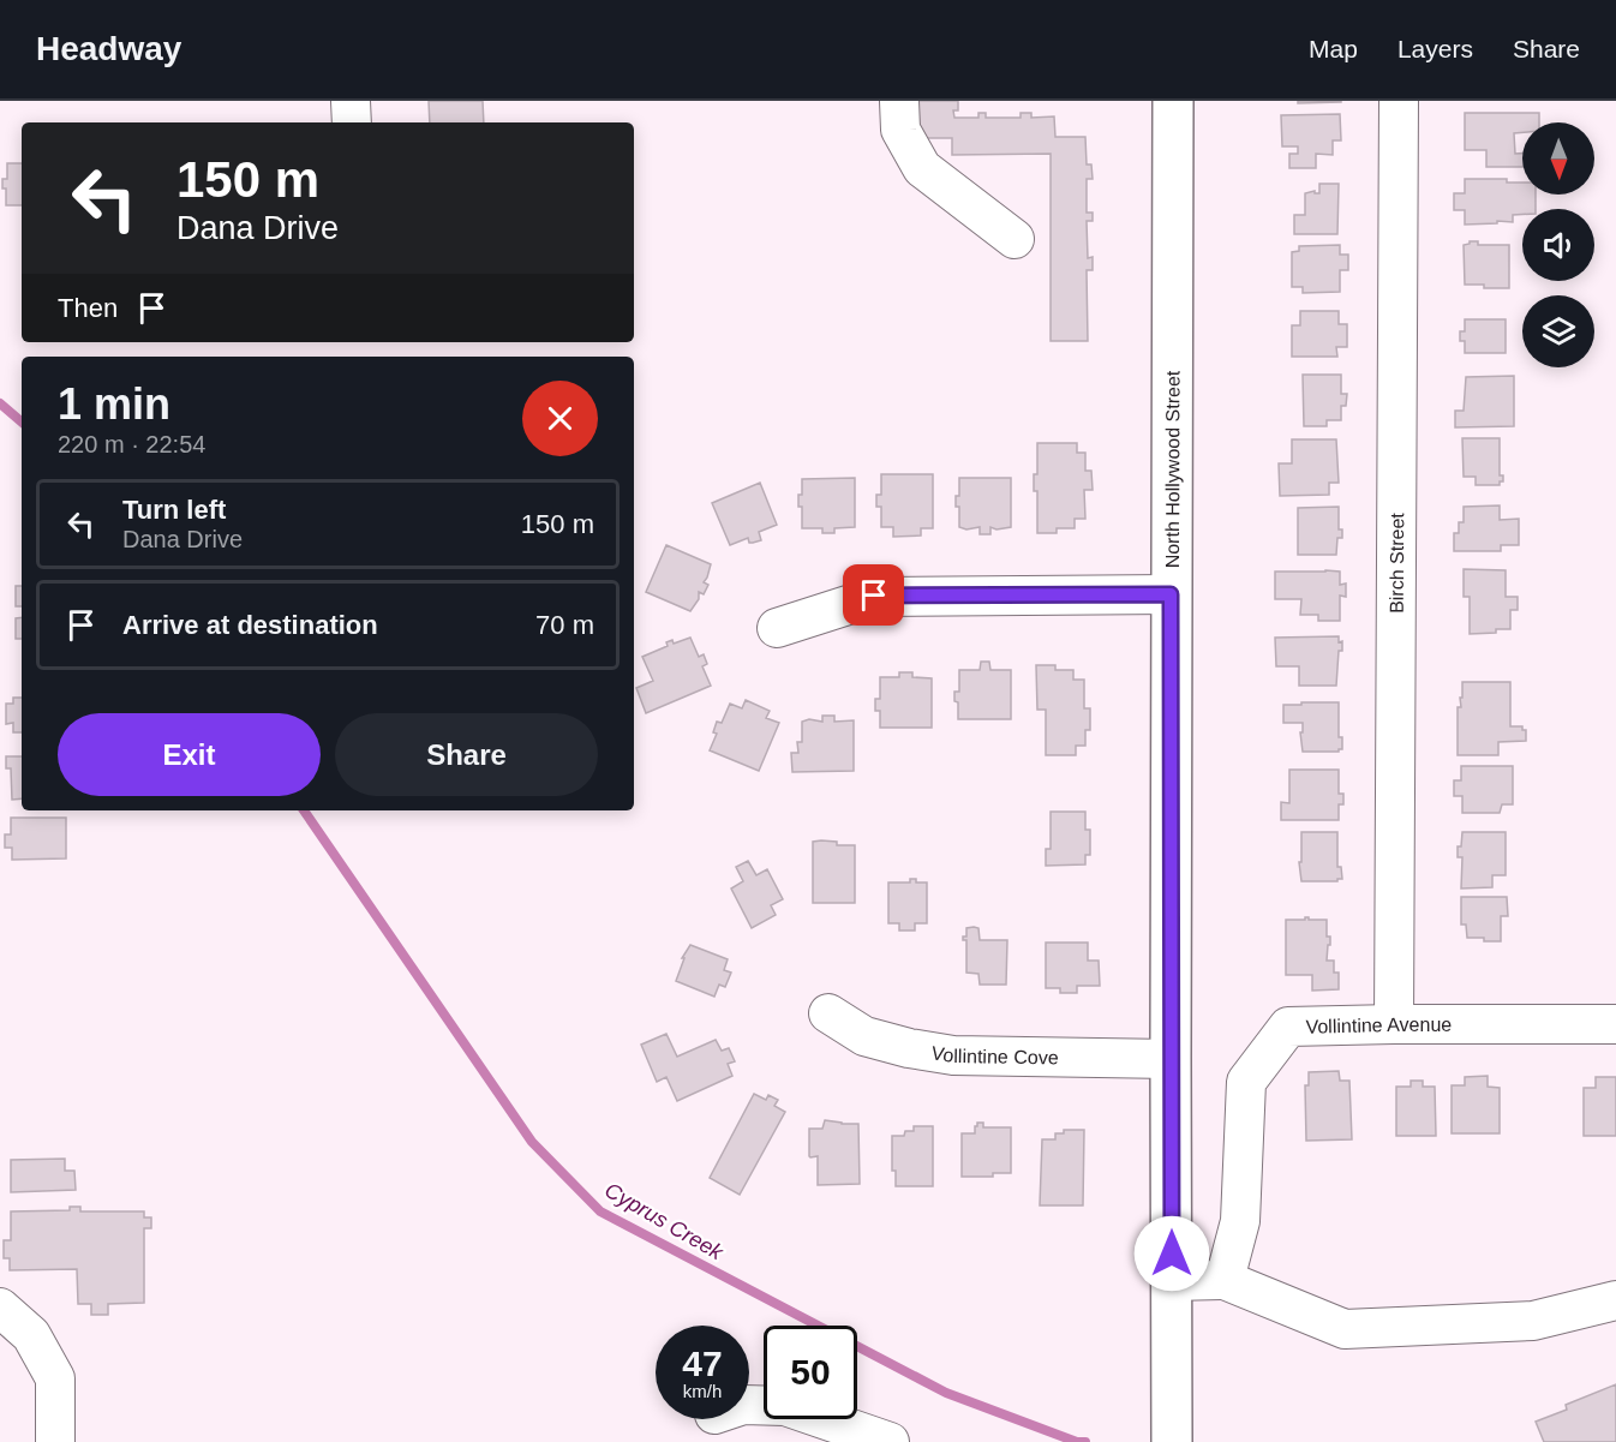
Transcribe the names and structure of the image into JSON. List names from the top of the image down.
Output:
{
  "streets": {
    "main road": ["North Hollywood Street"],
    "street": ["Birch Street", "Vollintine Avenue", "Vollintine Cove"]
  },
  "crossings": [
    ["North Hollywood Street", "Vollintine Cove"],
    ["Birch Street", "Vollintine Avenue"]
  ],
  "water": ["Cyprus Creek"],
  "north": "bottom",
  "page": {
    "header": "Headway",
    "nav": ["Map", "Layers", "Share"],
    "turn": ["150 m", "Dana Drive"],
    "then": "Then",
    "heading": ["1 min", "220 m · 22:54"],
    "list": [
      {
        "name": "Turn left",
        "note": "Dana Drive",
        "value": "150 m"
      },
      {
        "name": "Arrive at destination",
        "value": "70 m"
      }
    ],
    "buttons": ["Exit", "Share"],
    "speed": "47 km/h",
    "limit": "50"
  }
}
